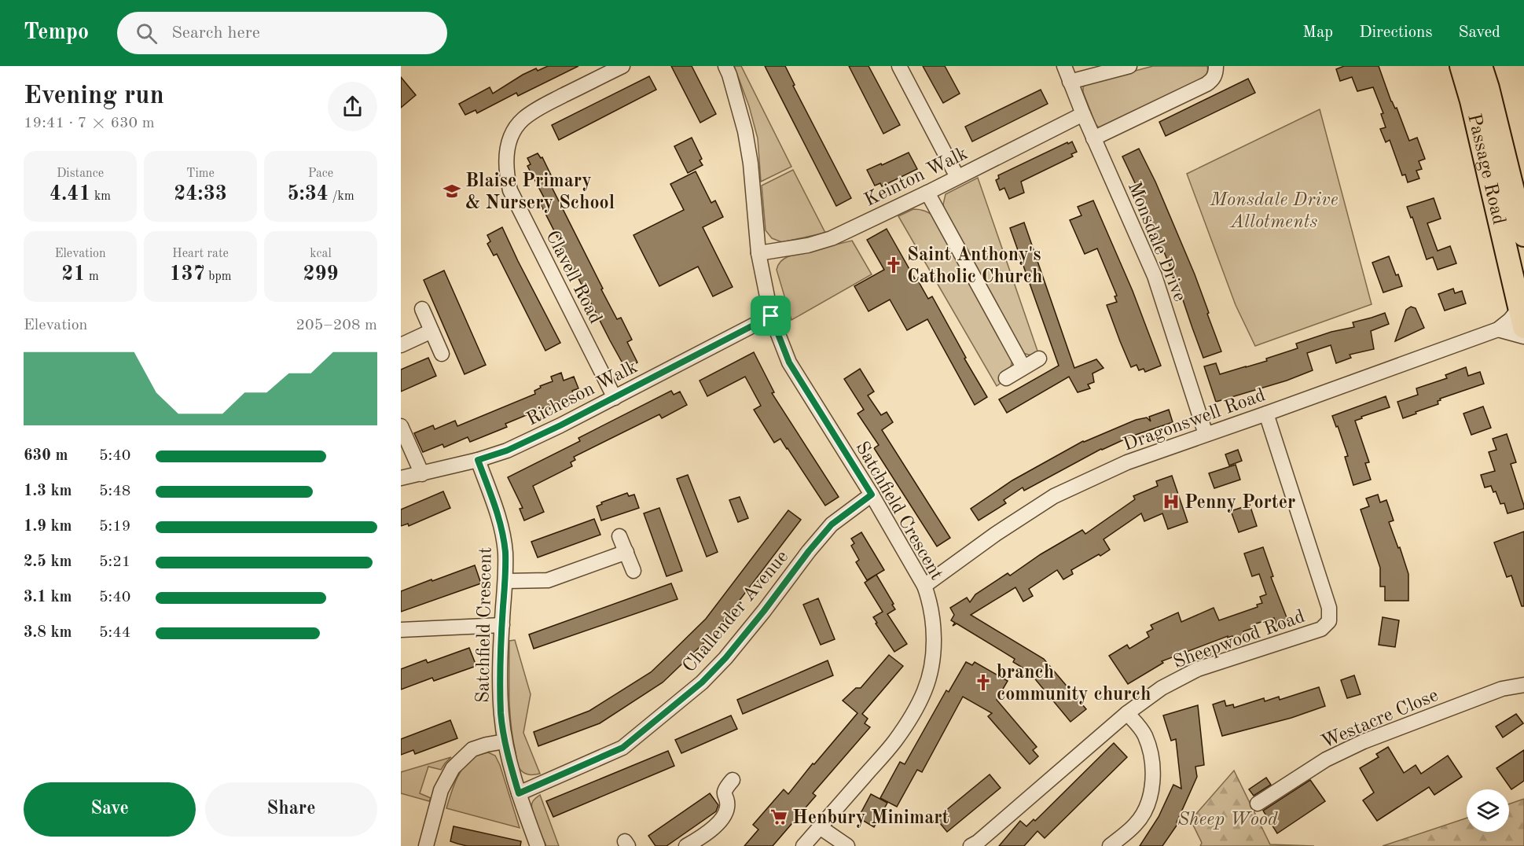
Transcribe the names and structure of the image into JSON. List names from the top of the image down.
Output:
{
  "streets": {
    "main road": ["Passage Road"],
    "street": [
      "Keinton Walk",
      "Monsdale Drive",
      "Clavell Road",
      "Richeson Walk",
      "Dragonswell Road",
      "Satchfield Crescent",
      "Challender Avenue",
      "Sheepwood Road",
      "Westacre Close"
    ]
  },
  "crossings": [
    ["Passage Road", "Dragonswell Road"],
    ["Keinton Walk", "Monsdale Drive"],
    ["Keinton Walk", "Satchfield Crescent"],
    ["Monsdale Drive", "Dragonswell Road"],
    ["Clavell Road", "Richeson Walk"],
    ["Richeson Walk", "Satchfield Crescent"],
    ["Dragonswell Road", "Satchfield Crescent"],
    ["Dragonswell Road", "Sheepwood Road"],
    ["Satchfield Crescent", "Challender Avenue"]
  ],
  "parks": ["Monsdale Drive Allotments", "Sheep Wood"],
  "places": {
    "school or university": ["Blaise Primary & Nursery School"],
    "church": ["Saint Anthony's Catholic Church", "branch community church"],
    "hospital": ["Penny Porter"],
    "supermarket": ["Henbury Minimart"]
  },
  "page": {
    "header": "Tempo",
    "search": "Search here",
    "nav": ["Map", "Directions", "Saved"],
    "heading": ["Evening run", "19:41 · 7 × 630 m"],
    "stats": [
      ["Distance", "4.41 km"],
      ["Time", "24:33"],
      ["Pace", "5:34 /km"],
      ["Elevation", "21 m"],
      ["Heart rate", "137 bpm"],
      ["kcal", "299"]
    ],
    "chart": ["Elevation", "205–208 m"],
    "list": [
      {
        "name": "630 m",
        "note": "5:40"
      },
      {
        "name": "1.3 km",
        "note": "5:48"
      },
      {
        "name": "1.9 km",
        "note": "5:19"
      },
      {
        "name": "2.5 km",
        "note": "5:21"
      },
      {
        "name": "3.1 km",
        "note": "5:40"
      },
      {
        "name": "3.8 km",
        "note": "5:44"
      }
    ],
    "buttons": ["Save", "Share"]
  }
}
